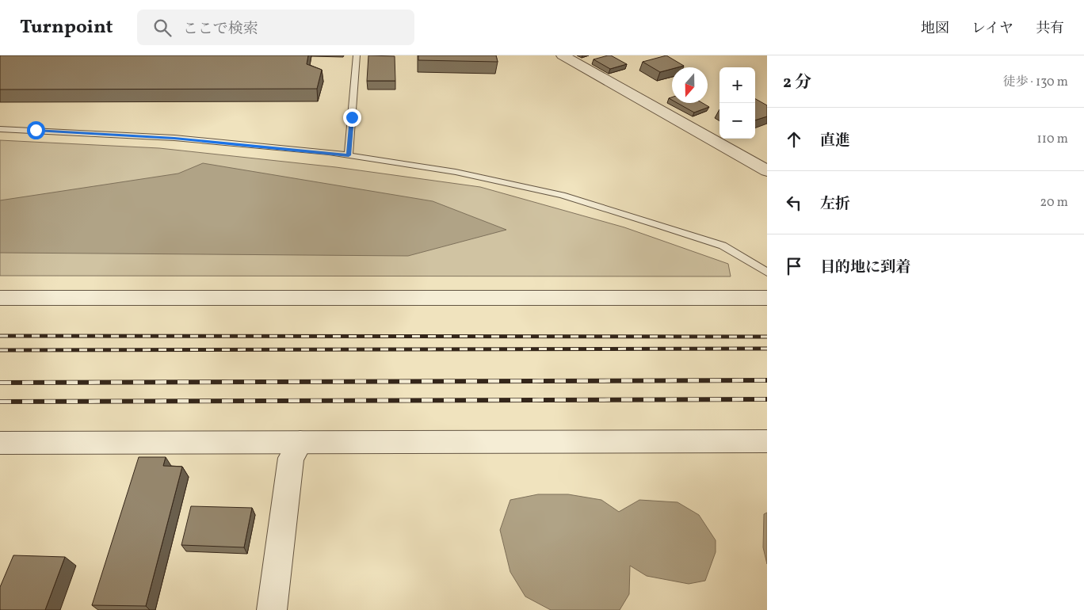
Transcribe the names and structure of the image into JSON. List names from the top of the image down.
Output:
{
  "north": "bottom",
  "page": {
    "header": "Turnpoint",
    "search": "ここで検索",
    "nav": ["地図", "レイヤ", "共有"],
    "heading": ["2 分", "徒歩 · 130 m"],
    "map_buttons": ["+", "−"],
    "list": [
      ["直進", "110 m"],
      ["左折", "20 m"],
      "目的地に到着"
    ]
  }
}
